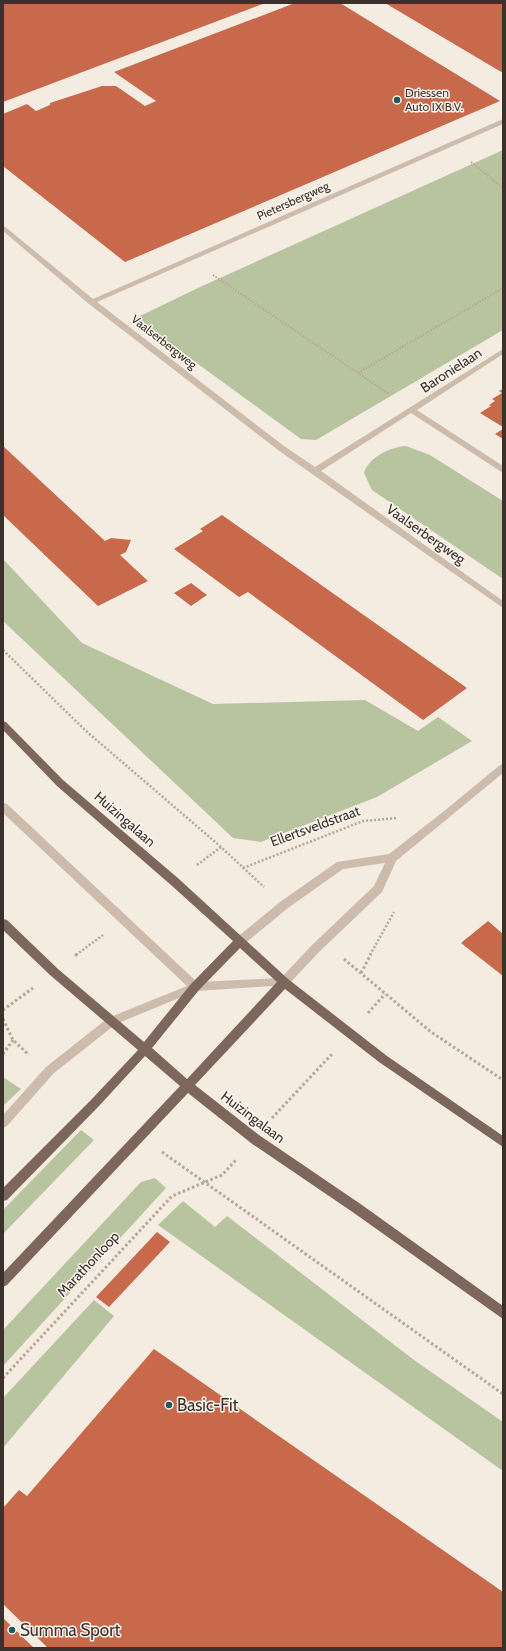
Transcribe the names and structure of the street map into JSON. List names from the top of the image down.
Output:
{
  "streets": {
    "main road": ["Huizingalaan"],
    "street": ["Pietersbergweg", "Vaalserbergweg", "Baronielaan"],
    "path": ["Ellertsveldstraat", "Marathonloop"]
  },
  "crossings": [
    ["Pietersbergweg", "Vaalserbergweg"],
    ["Huizingalaan", "Marathonloop"]
  ],
  "places": ["Driessen Auto IX B.V.", "Basic-Fit", "Summa Sport"]
}
